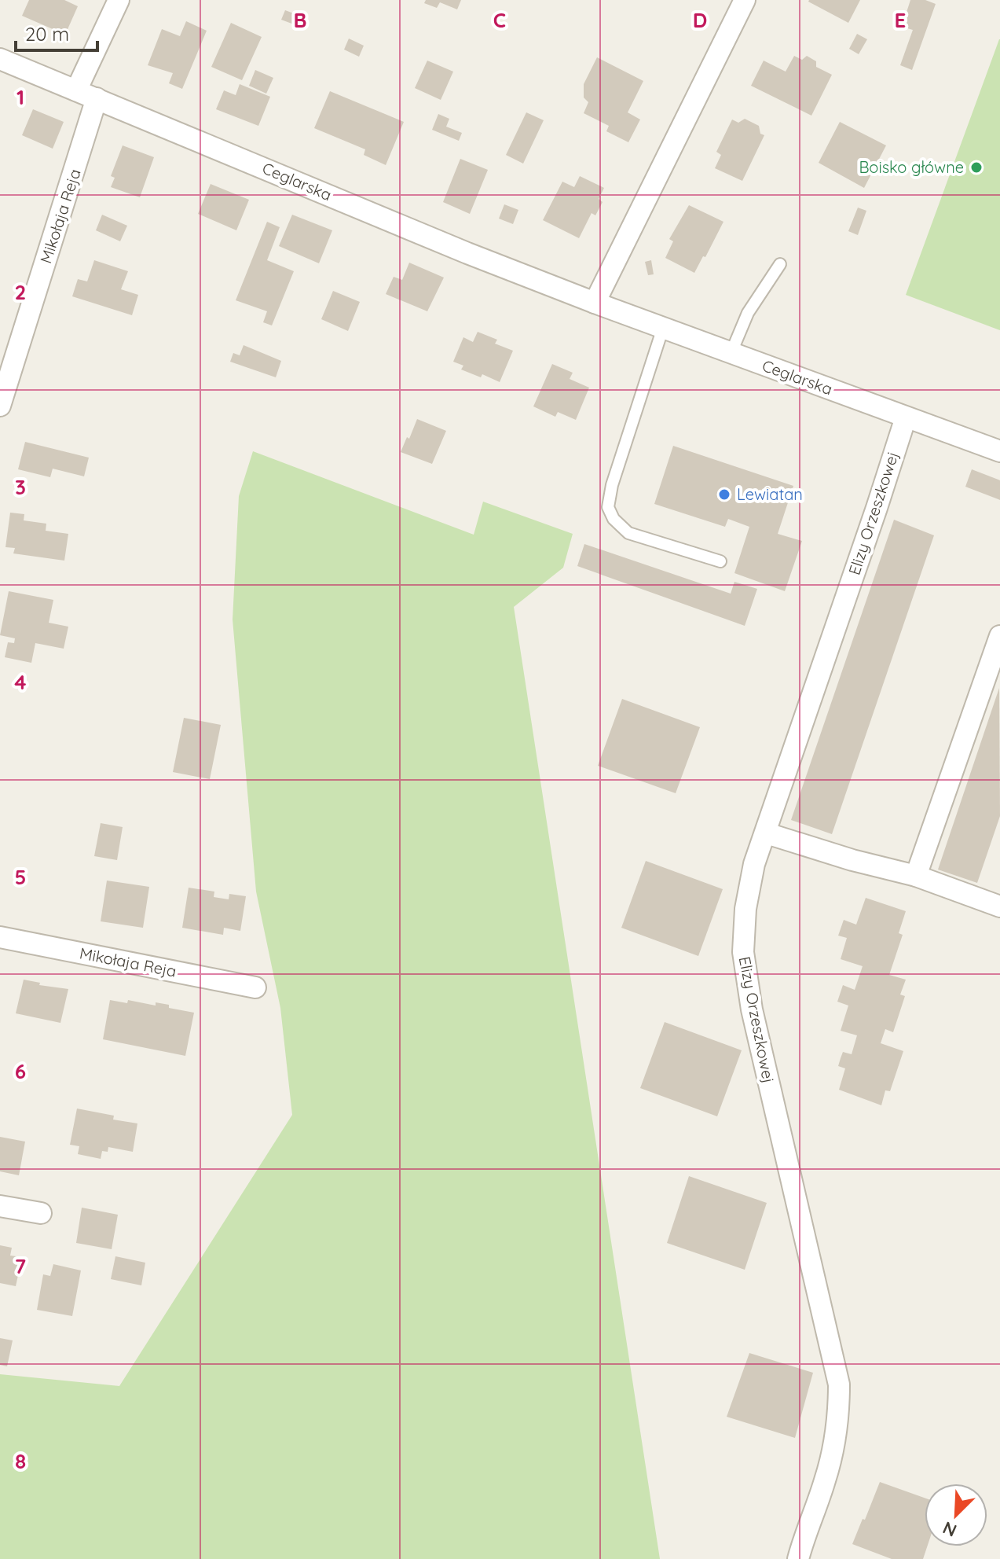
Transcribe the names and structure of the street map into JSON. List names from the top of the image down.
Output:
{
  "streets": {
    "street": ["Ceglarska", "Mikołaja Reja", "Elizy Orzeszkowej"]
  },
  "crossings": [
    ["Ceglarska", "Mikołaja Reja"],
    ["Ceglarska", "Elizy Orzeszkowej"]
  ],
  "places": ["Boisko główne", "Lewiatan"],
  "scale_bar": "20 m",
  "north": "bottom left",
  "grid": {
    "columns": [
      "B",
      "C",
      "D",
      "E"
    ],
    "rows": [
      "1",
      "2",
      "3",
      "4",
      "5",
      "6",
      "7",
      "8"
    ]
  }
}
